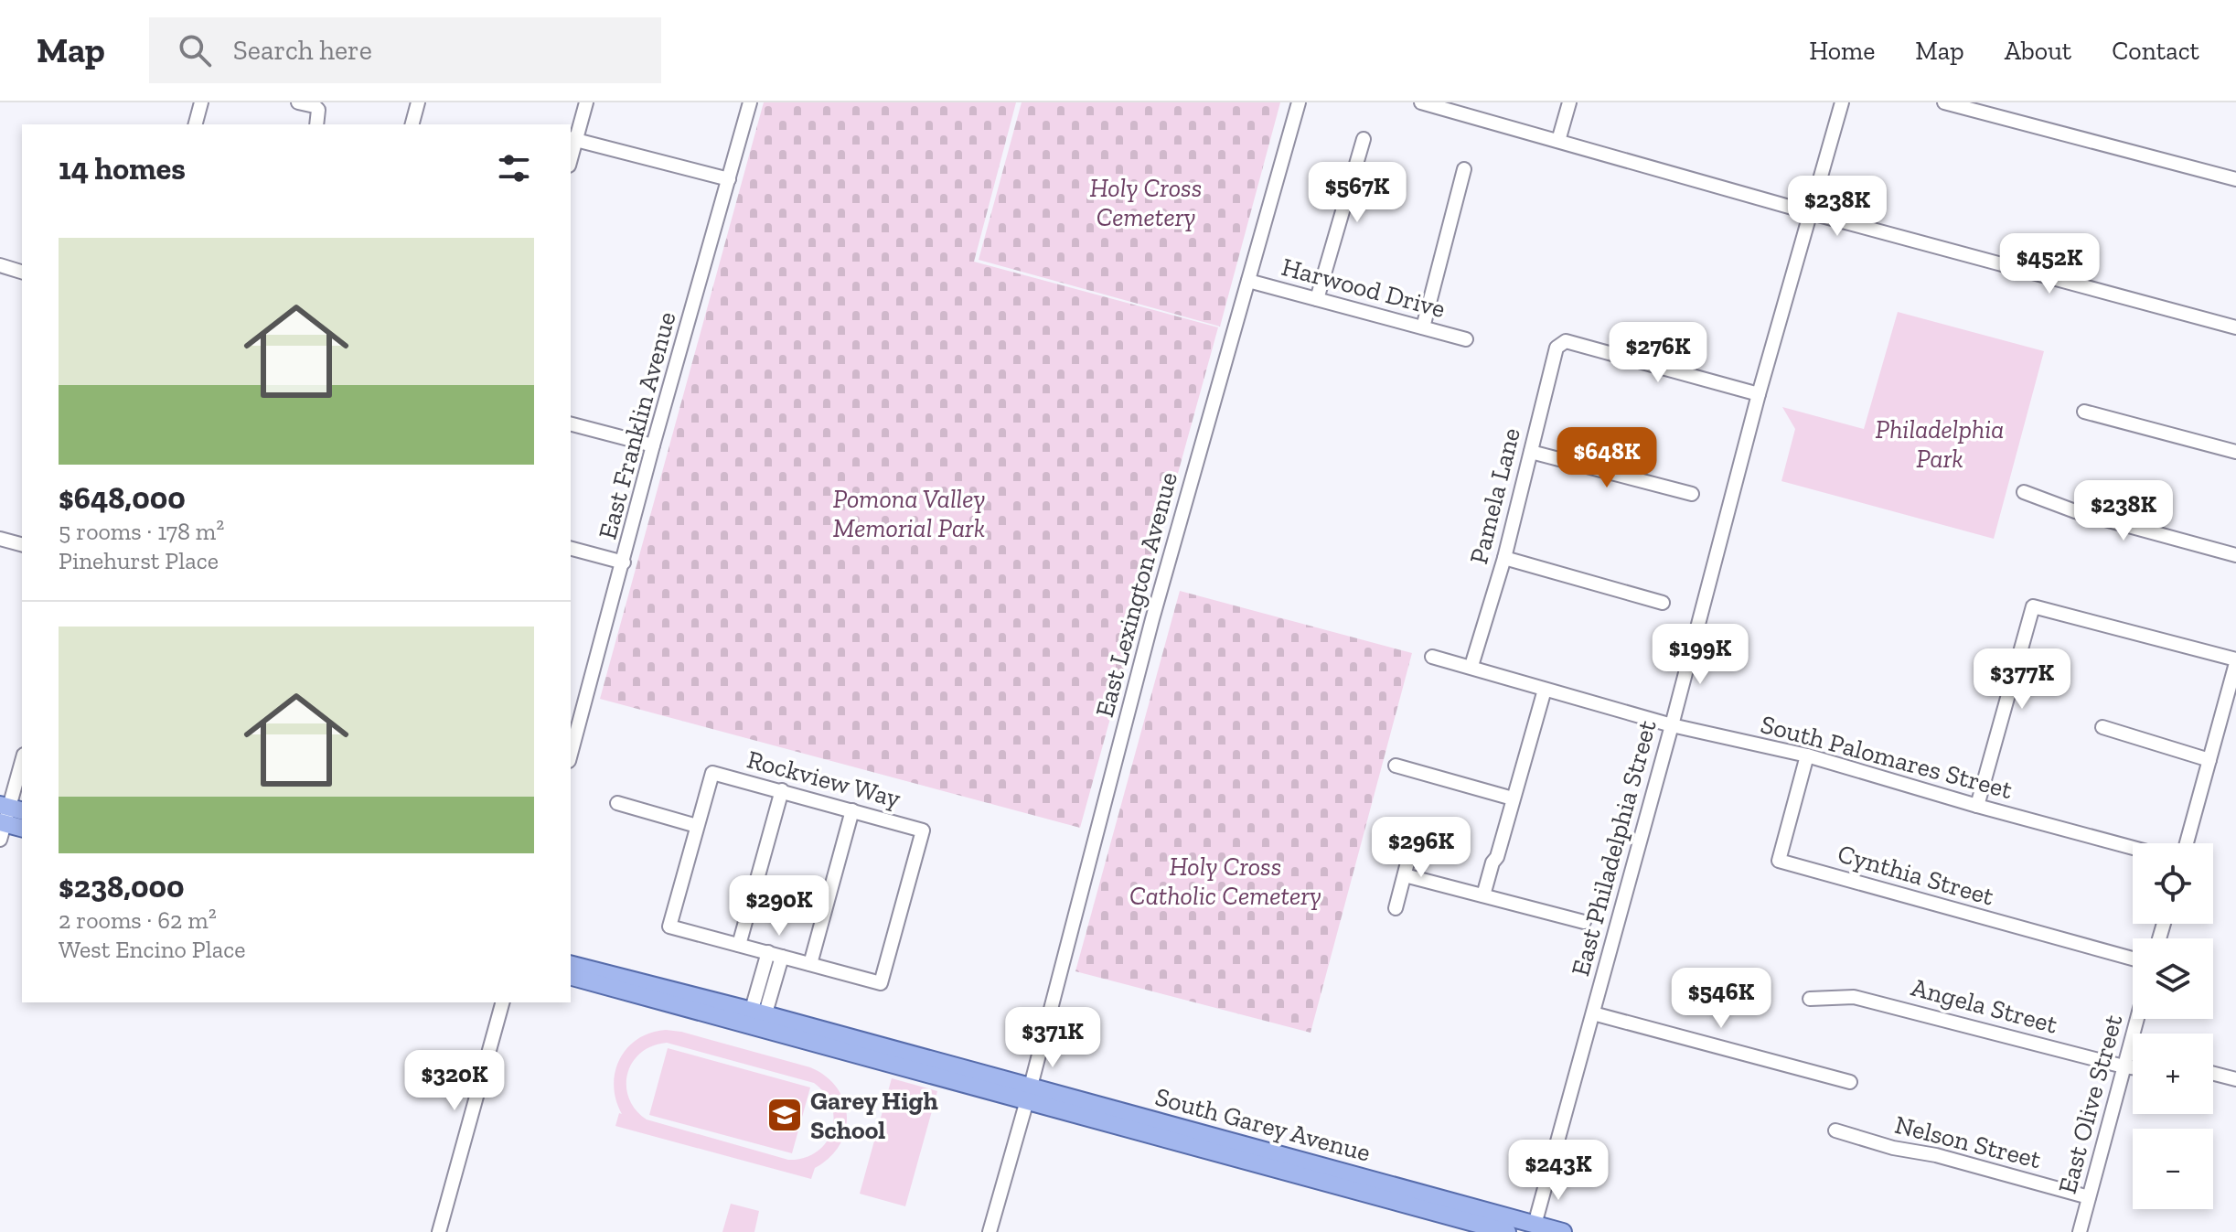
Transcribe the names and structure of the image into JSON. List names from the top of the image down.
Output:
{
  "streets": {
    "main road": ["South Garey Avenue"],
    "street": [
      "Harwood Drive",
      "East Franklin Avenue",
      "Pamela Lane",
      "East Lexington Avenue",
      "South Palomares Street",
      "Rockview Way",
      "East Philadelphia Street",
      "Cynthia Street",
      "Angela Street",
      "East Olive Street",
      "Nelson Street"
    ]
  },
  "crossings": [
    ["Harwood Drive", "East Lexington Avenue"],
    ["Pamela Lane", "South Palomares Street"],
    ["Pamela Lane", "East Philadelphia Street"],
    ["East Lexington Avenue", "South Garey Avenue"],
    ["South Palomares Street", "East Philadelphia Street"],
    ["South Palomares Street", "Cynthia Street"],
    ["East Philadelphia Street", "South Garey Avenue"],
    ["Angela Street", "East Olive Street"],
    ["East Olive Street", "Nelson Street"]
  ],
  "parks": [
    "Holy Cross Cemetery",
    "Philadelphia Park",
    "Pomona Valley Memorial Park",
    "Holy Cross Catholic Cemetery"
  ],
  "places": {
    "school or university": ["Garey High School"]
  },
  "page": {
    "header": "Map",
    "search": "Search here",
    "nav": [
      "Home",
      "Map",
      "About",
      "Contact"
    ],
    "heading": "14 homes",
    "price": [
      "$567K",
      "$238K",
      "$452K",
      "$276K",
      "$648K",
      "$238K",
      "$199K",
      "$377K",
      "$296K",
      "$290K",
      "$546K",
      "$371K",
      "$320K",
      "$243K"
    ],
    "list": [
      {
        "name": "$648,000",
        "note": "5 rooms · 178 m² · Pinehurst Place"
      },
      {
        "name": "$238,000",
        "note": "2 rooms · 62 m² · West Encino Place"
      }
    ],
    "map_buttons": ["+", "−"]
  }
}
